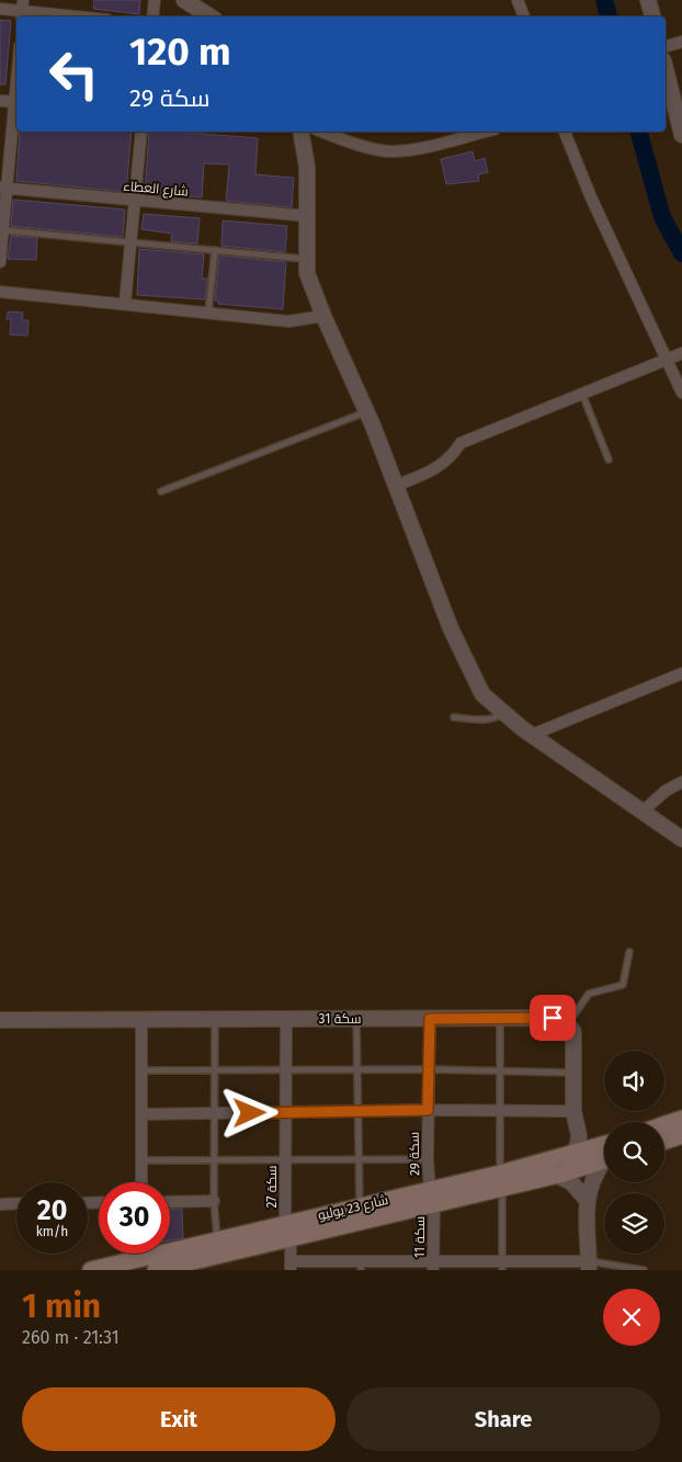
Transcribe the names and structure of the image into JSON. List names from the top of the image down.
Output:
{
  "streets": {
    "main road": ["شارع 23 يوليو"],
    "street": [
      "شارع العطاء",
      "سكة 31",
      "سكة 29",
      "سكة 27",
      "سكة 11"
    ]
  },
  "crossings": [
    ["سكة 31", "سكة 29"],
    ["سكة 31", "سكة 27"],
    ["سكة 29", "شارع 23 يوليو"],
    ["سكة 29", "سكة 11"],
    ["سكة 27", "شارع 23 يوليو"],
    ["شارع 23 يوليو", "سكة 11"]
  ],
  "page": {
    "turn": ["120 m", "سكة 29"],
    "speed": "20 km/h",
    "limit": "30",
    "heading": ["1 min", "260 m · 21:31"],
    "buttons": ["Exit", "Share"]
  }
}
